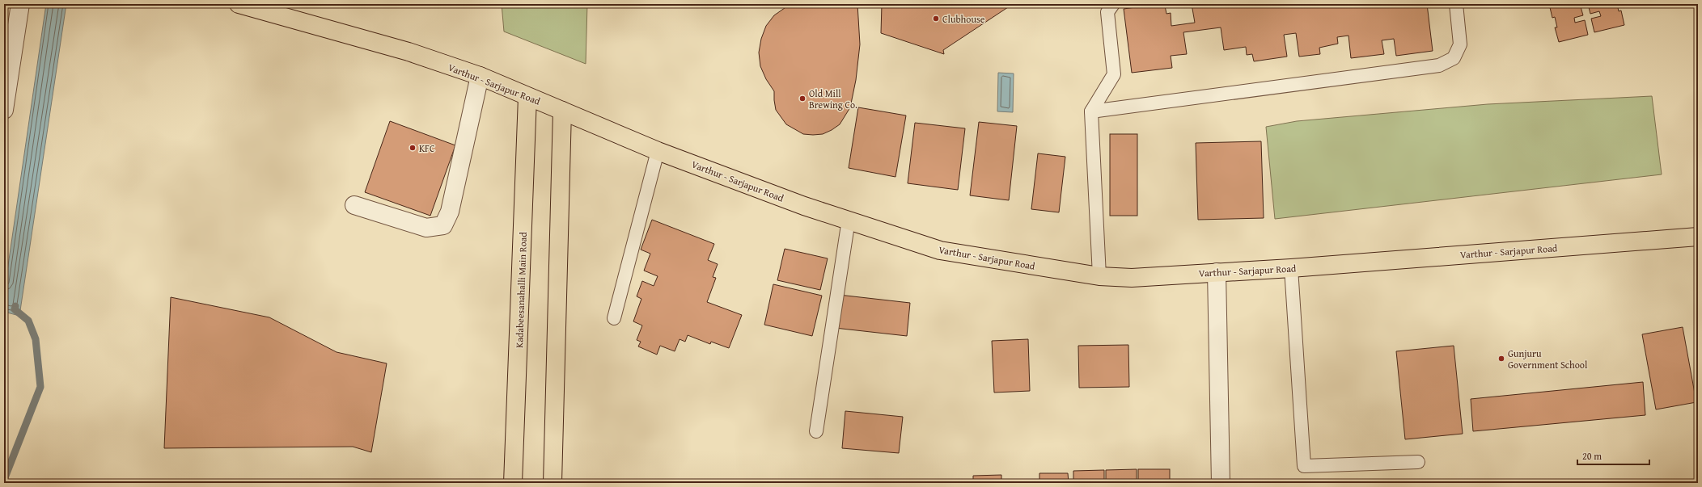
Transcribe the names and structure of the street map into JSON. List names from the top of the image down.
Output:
{
  "streets": {
    "main road": ["Varthur - Sarjapur Road", "Kadabeesanahalli Main Road"]
  },
  "crossings": [
    ["Varthur - Sarjapur Road", "Kadabeesanahalli Main Road"]
  ],
  "places": [
    "Clubhouse",
    "Old Mill Brewing Co.",
    "KFC",
    "Gunjuru Government School"
  ],
  "scale_bar": "20 m"
}
